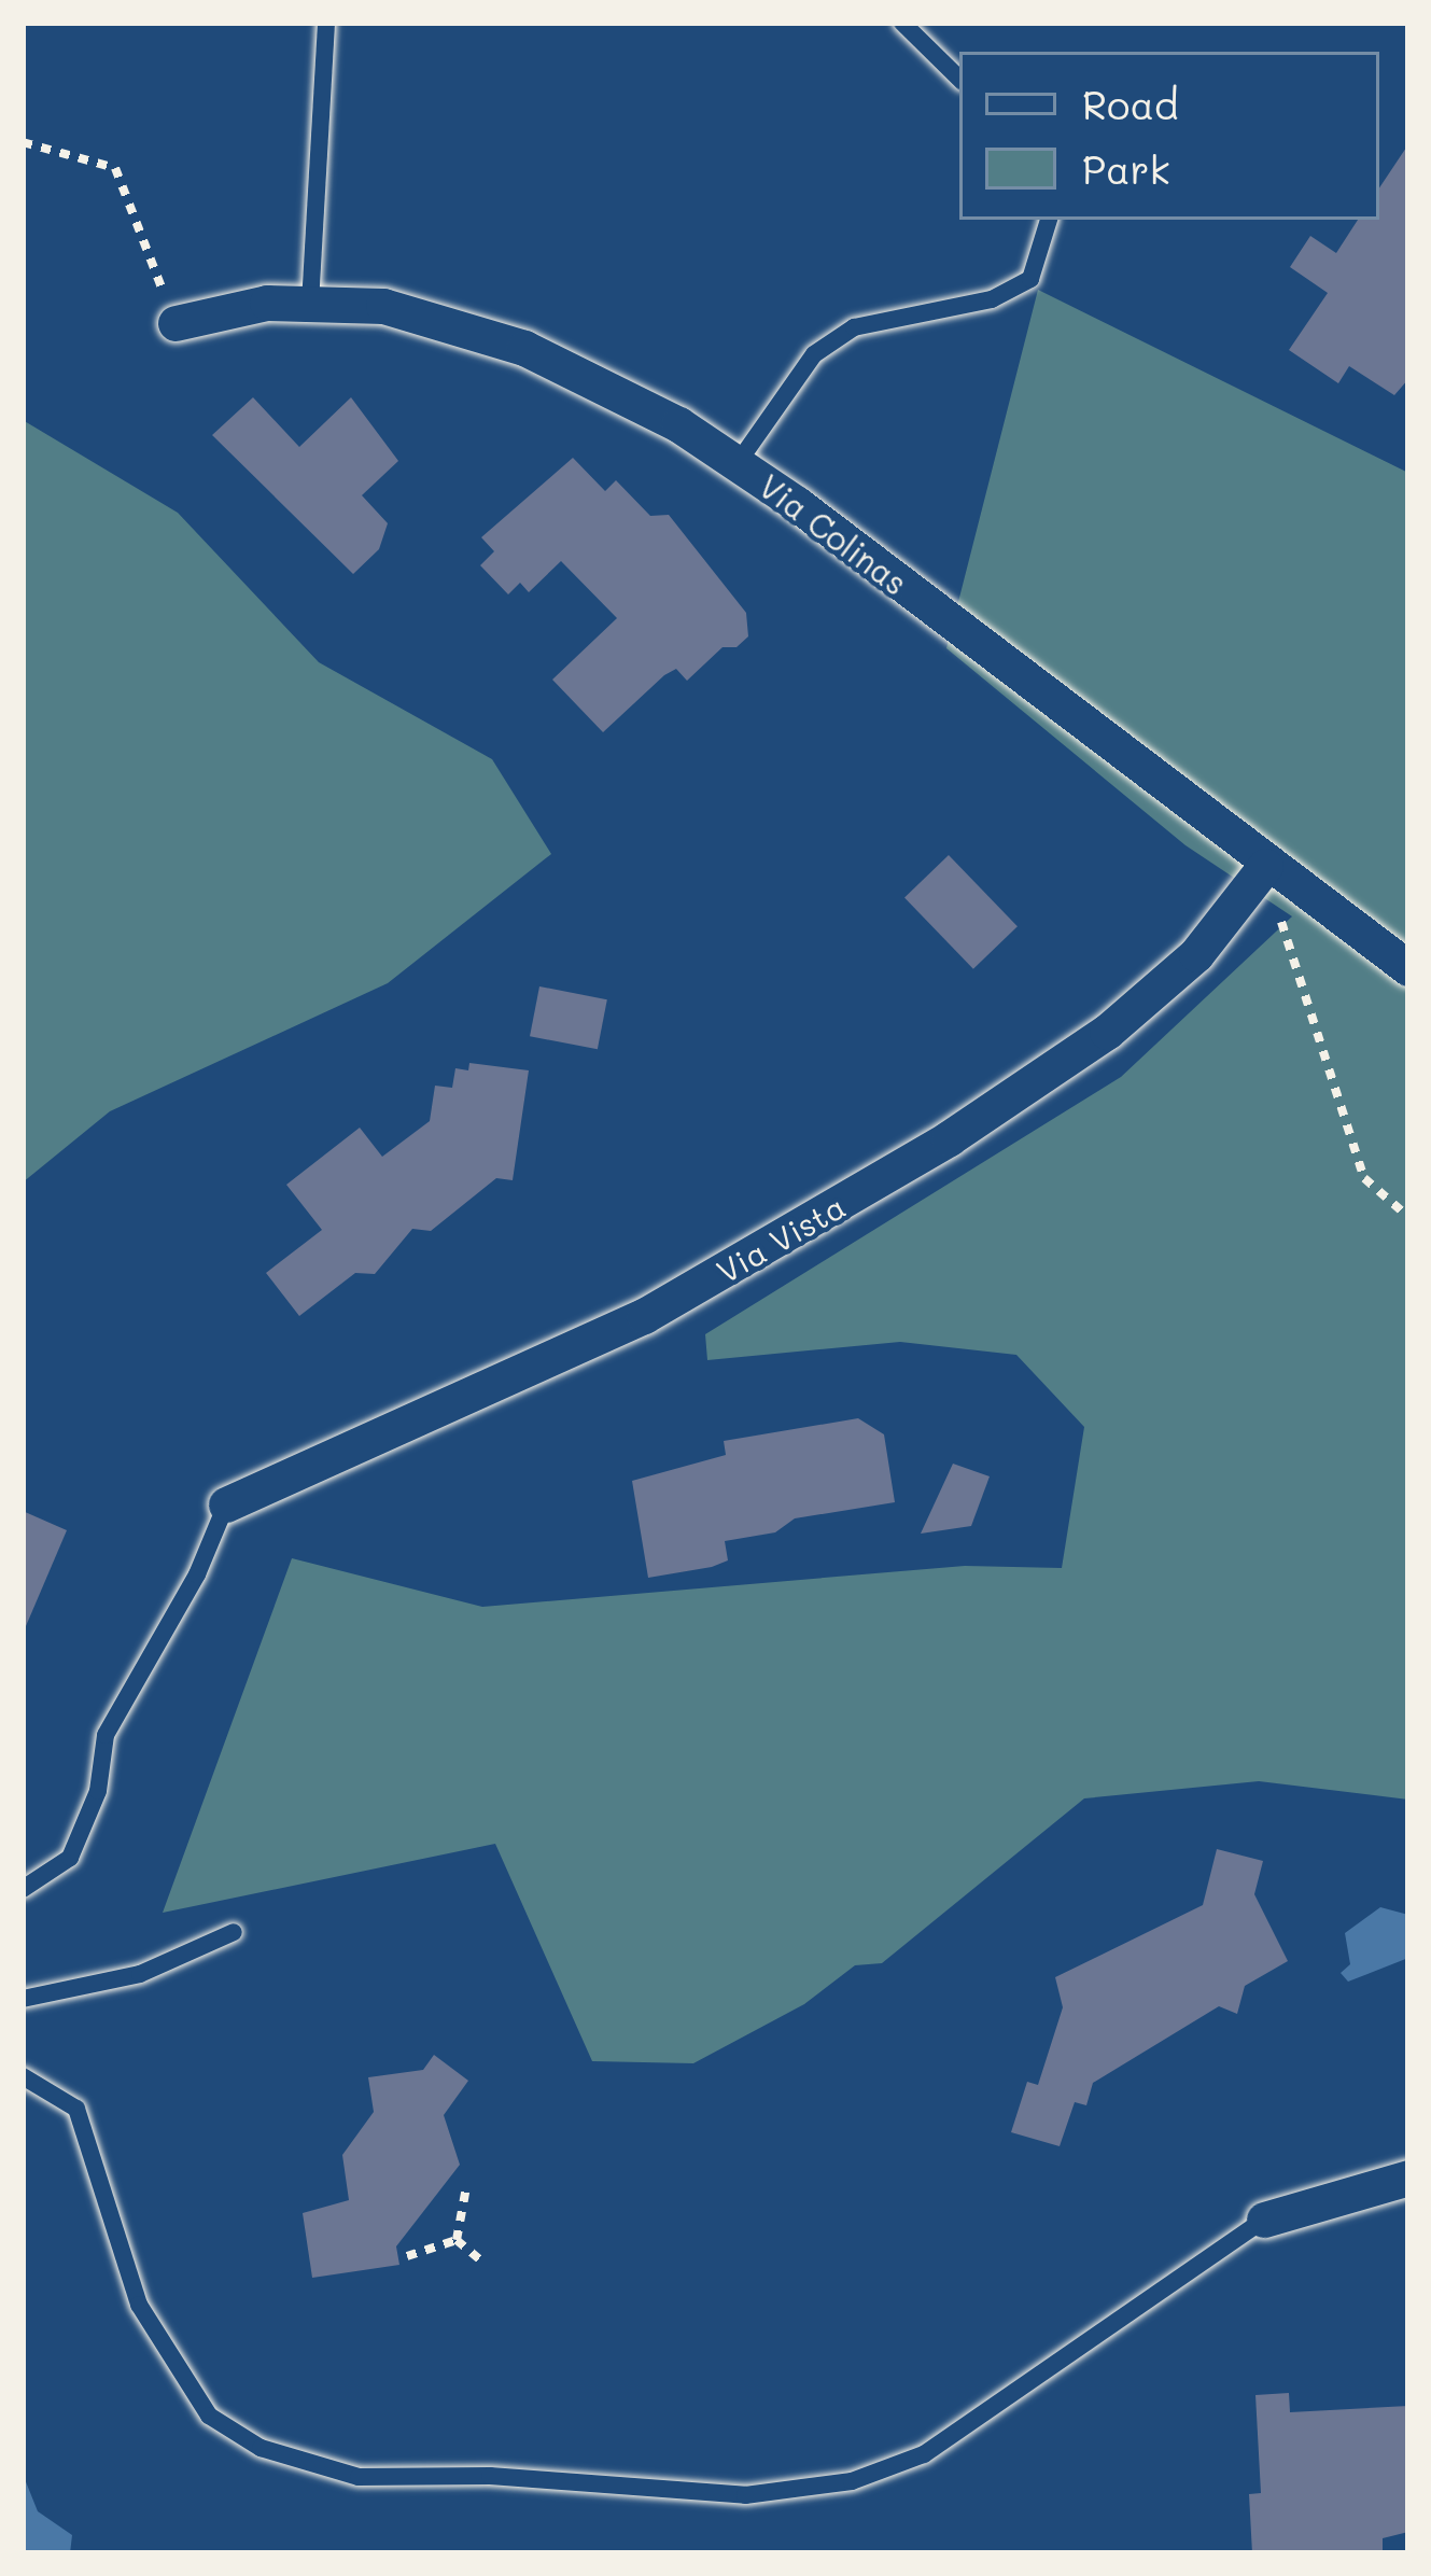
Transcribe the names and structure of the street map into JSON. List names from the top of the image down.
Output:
{
  "streets": {
    "street": ["Via Colinas", "Via Vista"]
  },
  "crossings": [
    ["Via Colinas", "Via Vista"]
  ],
  "legend": ["Road", "Park"]
}
